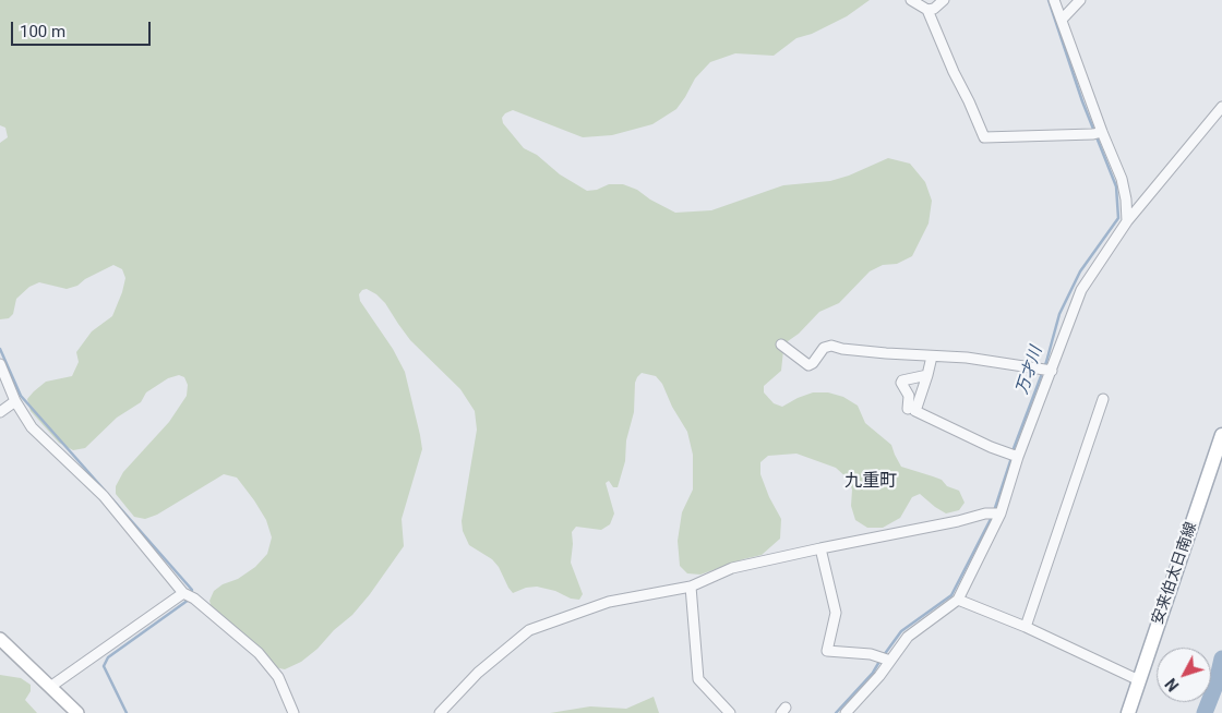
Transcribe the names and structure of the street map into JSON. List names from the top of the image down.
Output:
{
  "streets": {
    "main road": ["安来伯太日南線"]
  },
  "districts": ["九重町"],
  "water": ["万才川"],
  "scale_bar": "100 m",
  "north": "bottom left"
}
